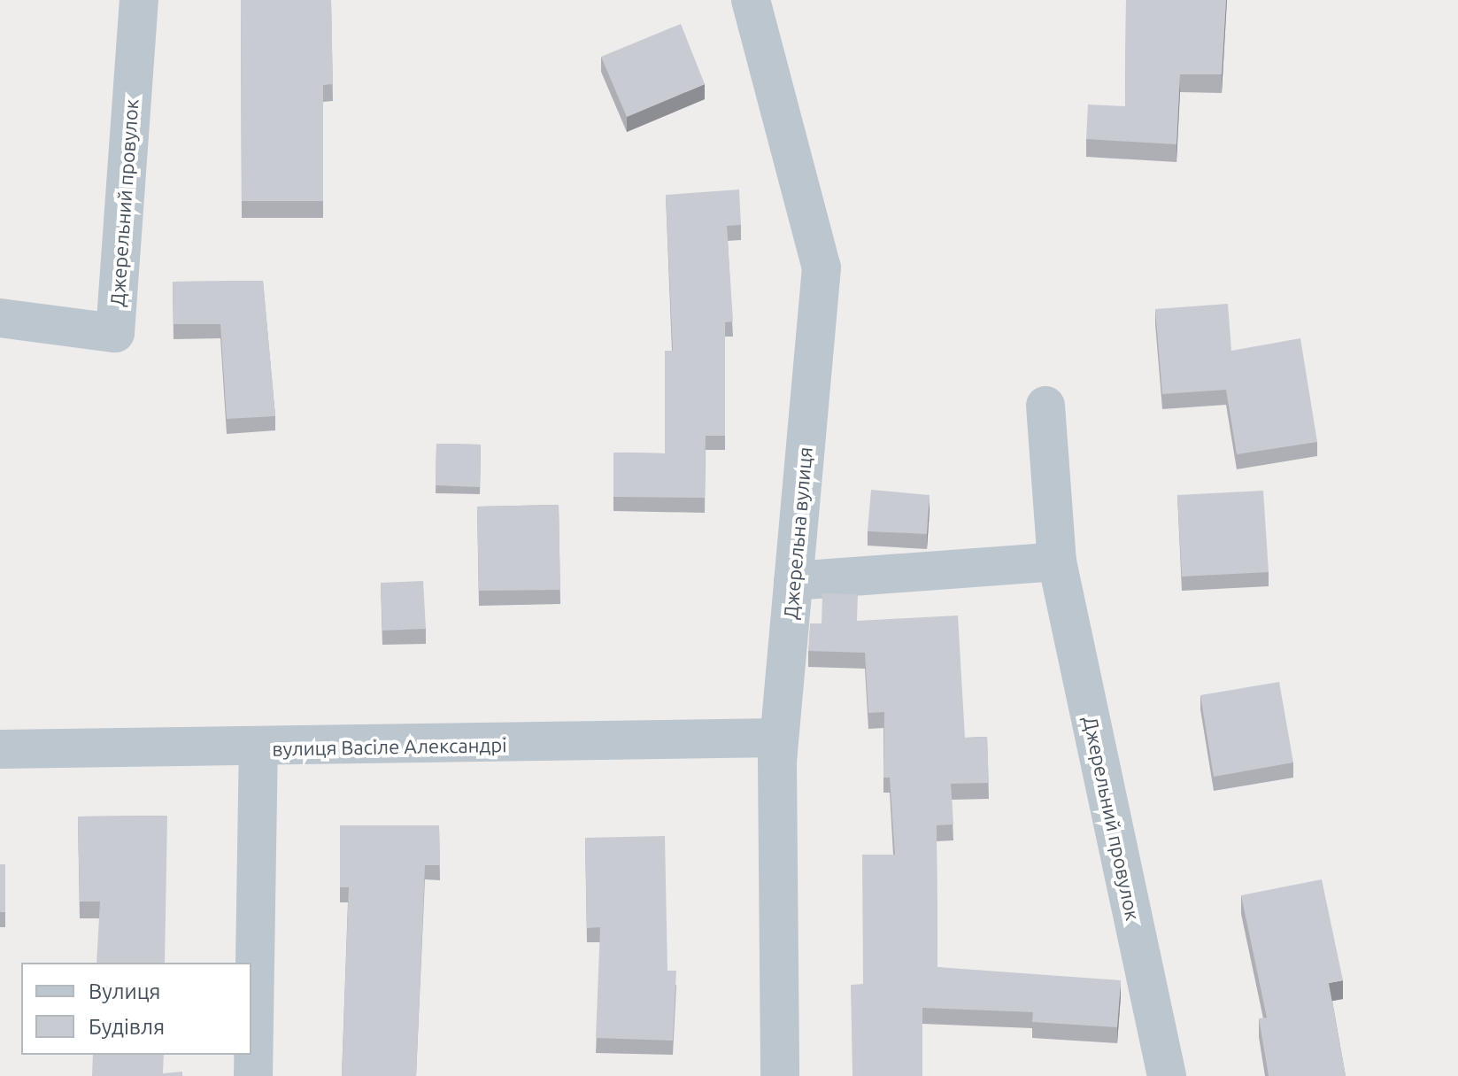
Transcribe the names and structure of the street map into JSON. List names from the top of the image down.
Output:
{
  "streets": {
    "street": ["Джерельний провулок", "Джерельна вулиця", "вулиця Васіле Александрі"]
  },
  "crossings": [
    ["Джерельна вулиця", "вулиця Васіле Александрі"]
  ],
  "legend": ["Вулиця", "Будівля"]
}
